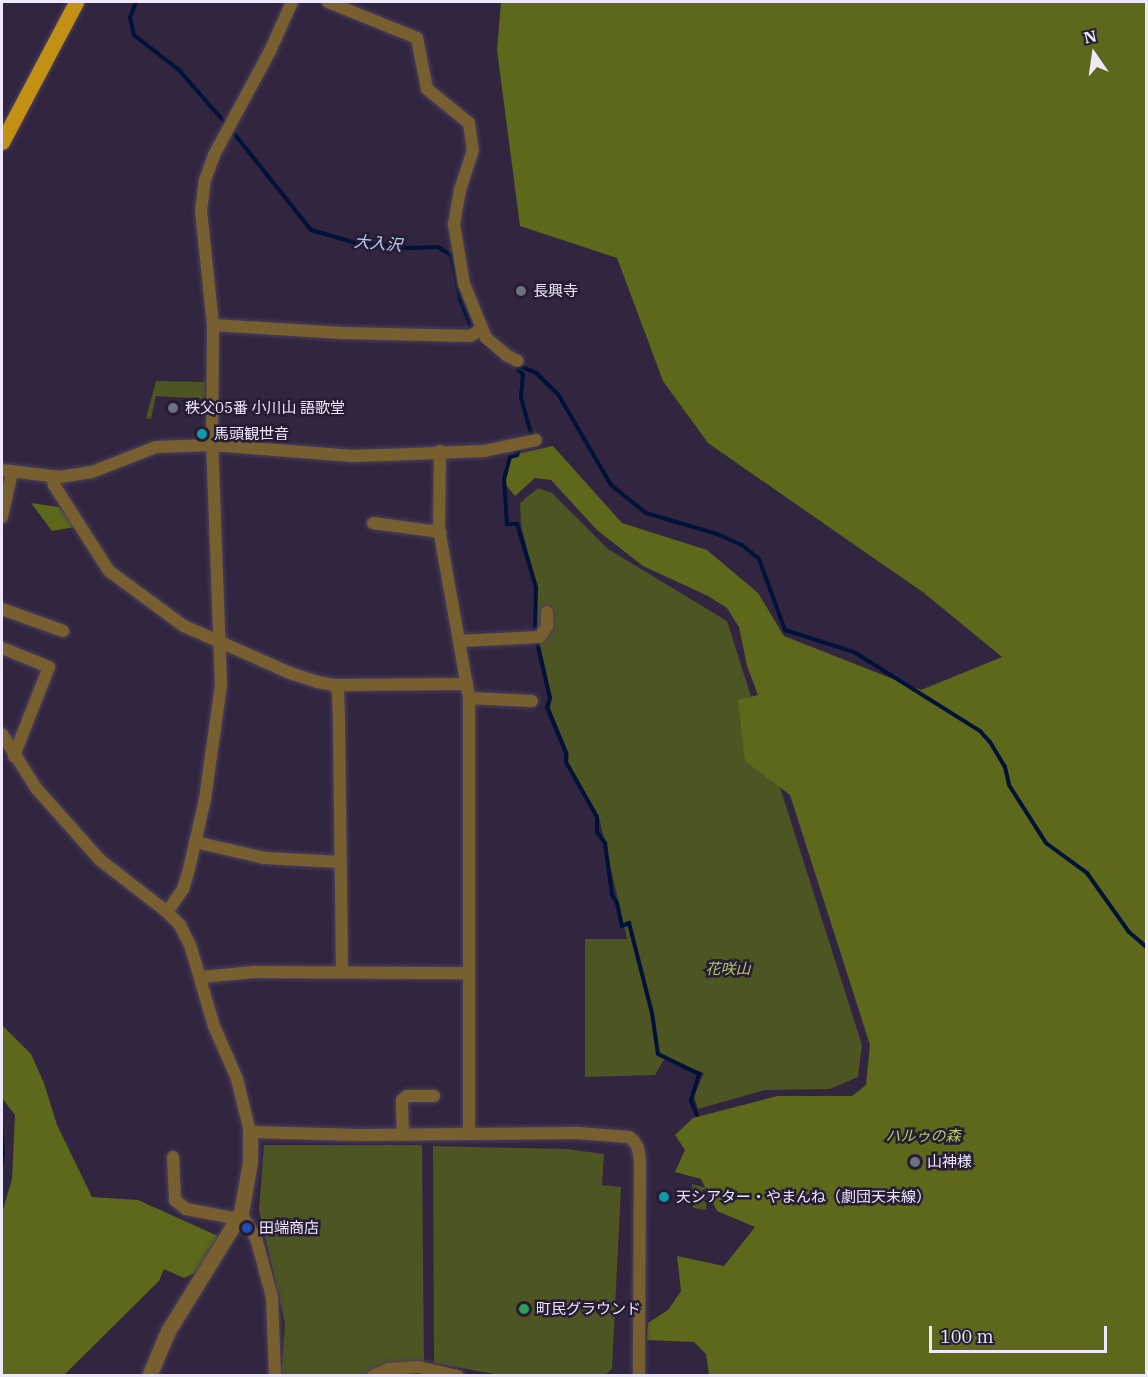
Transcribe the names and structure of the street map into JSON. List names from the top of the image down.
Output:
{
  "water": ["大入沢"],
  "parks": ["花咲山", "ハルゥの森"],
  "places": [
    "長興寺",
    "秩父05番 小川山 語歌堂",
    "馬頭観世音",
    "山神様",
    "天シアター・やまんね（劇団天末線）",
    "田端商店",
    "町民グラウンド"
  ],
  "scale_bar": "100 m",
  "north": "top"
}
